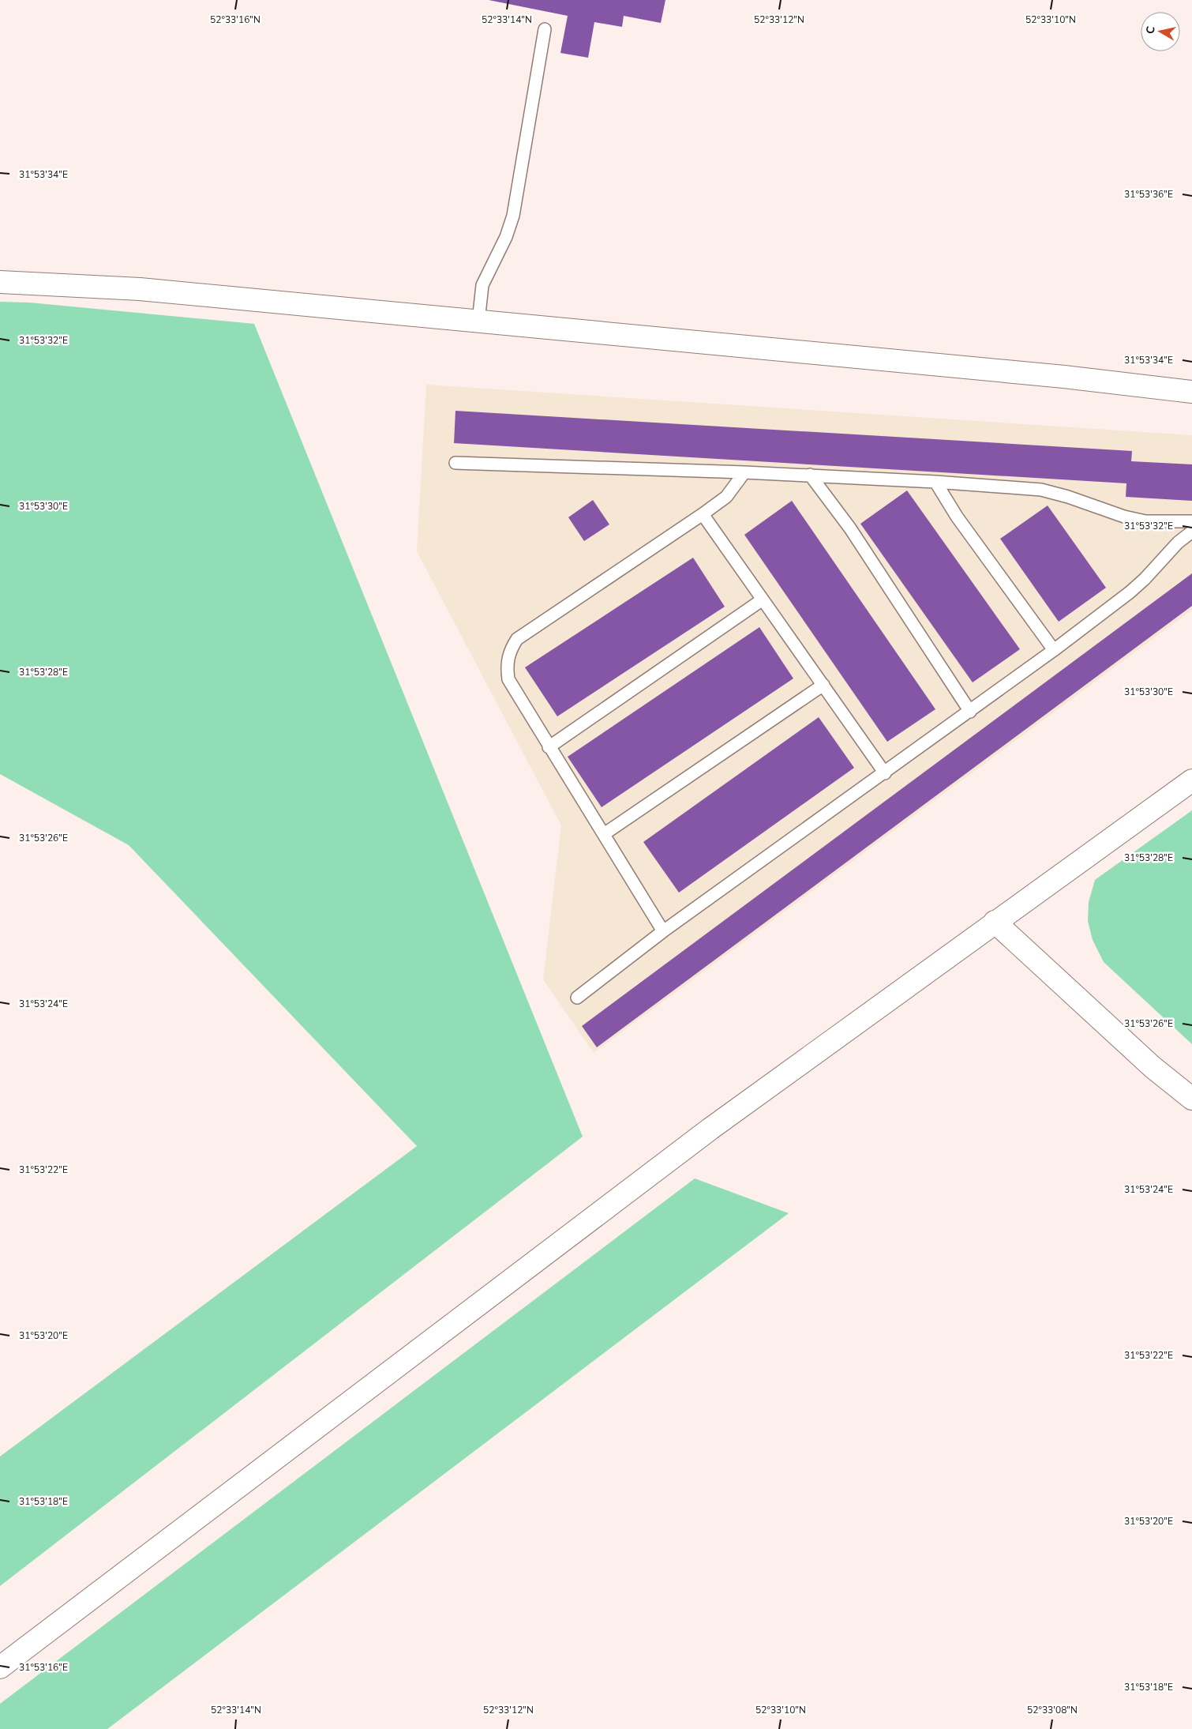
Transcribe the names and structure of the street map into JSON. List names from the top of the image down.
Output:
{
  "north": "left",
  "coordinates": [
    "52°33'16\"N",
    "52°33'14\"N",
    "52°33'12\"N",
    "52°33'10\"N",
    "31°53'34\"E",
    "31°53'36\"E",
    "31°53'32\"E",
    "31°53'30\"E",
    "31°53'28\"E",
    "31°53'26\"E",
    "31°53'24\"E",
    "31°53'22\"E",
    "31°53'20\"E",
    "31°53'18\"E",
    "31°53'16\"E",
    "52°33'08\"N"
  ]
}
